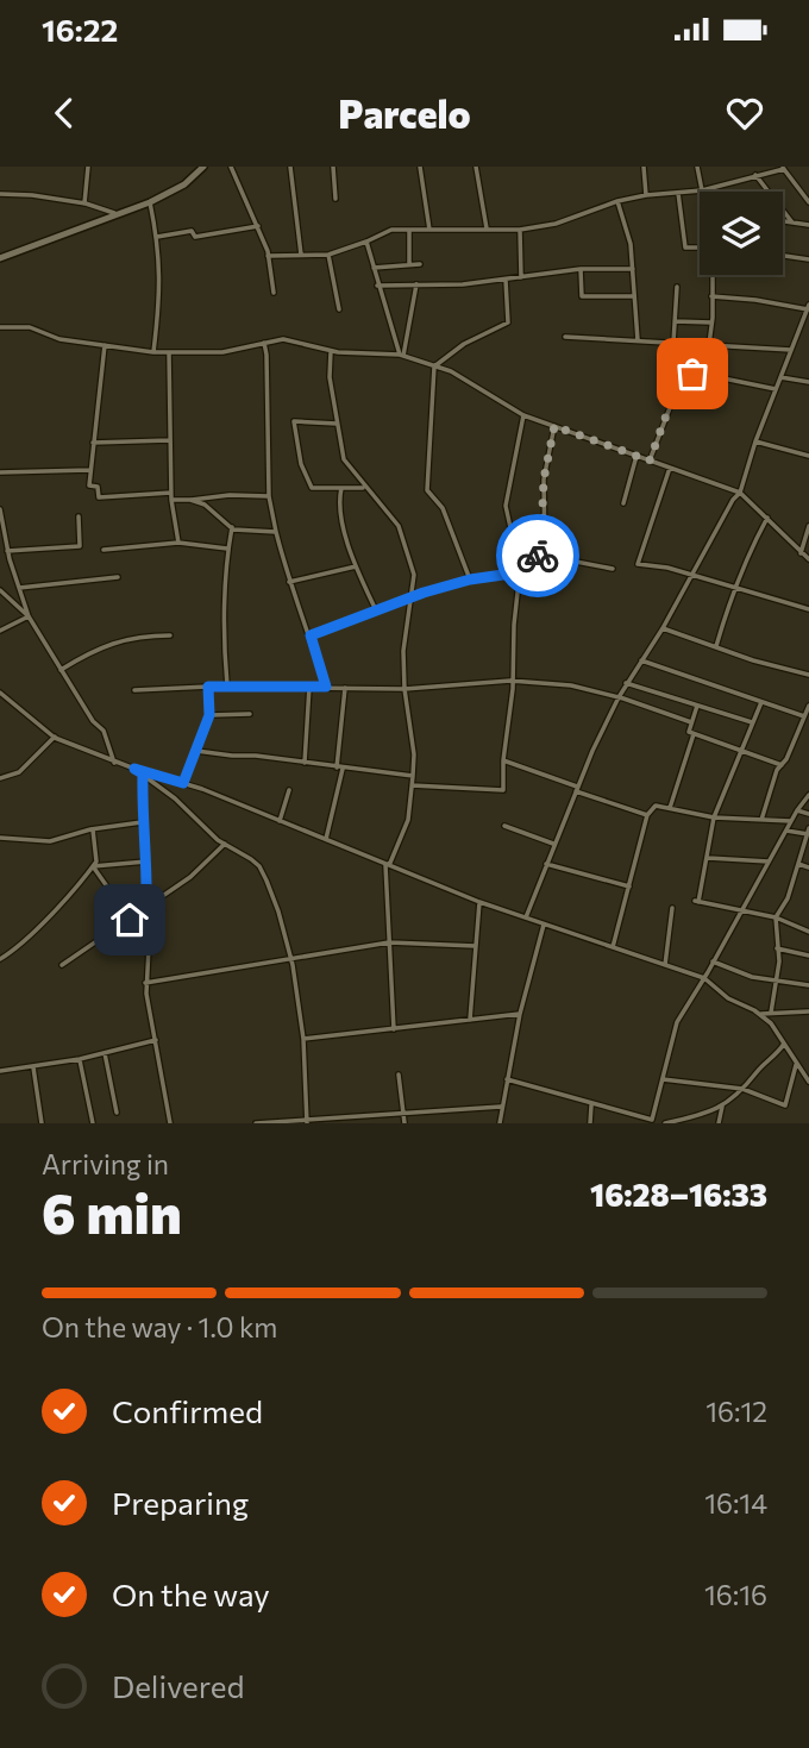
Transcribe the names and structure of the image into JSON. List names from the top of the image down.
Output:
{
  "page": {
    "status": "16:22",
    "header": "Parcelo",
    "heading": ["6 min", "Arriving in", "16:28–16:33"],
    "bar": "On the way · 1.0 km",
    "list": [
      ["Confirmed", "16:12"],
      ["Preparing", "16:14"],
      ["On the way", "16:16"],
      "Delivered"
    ]
  }
}
